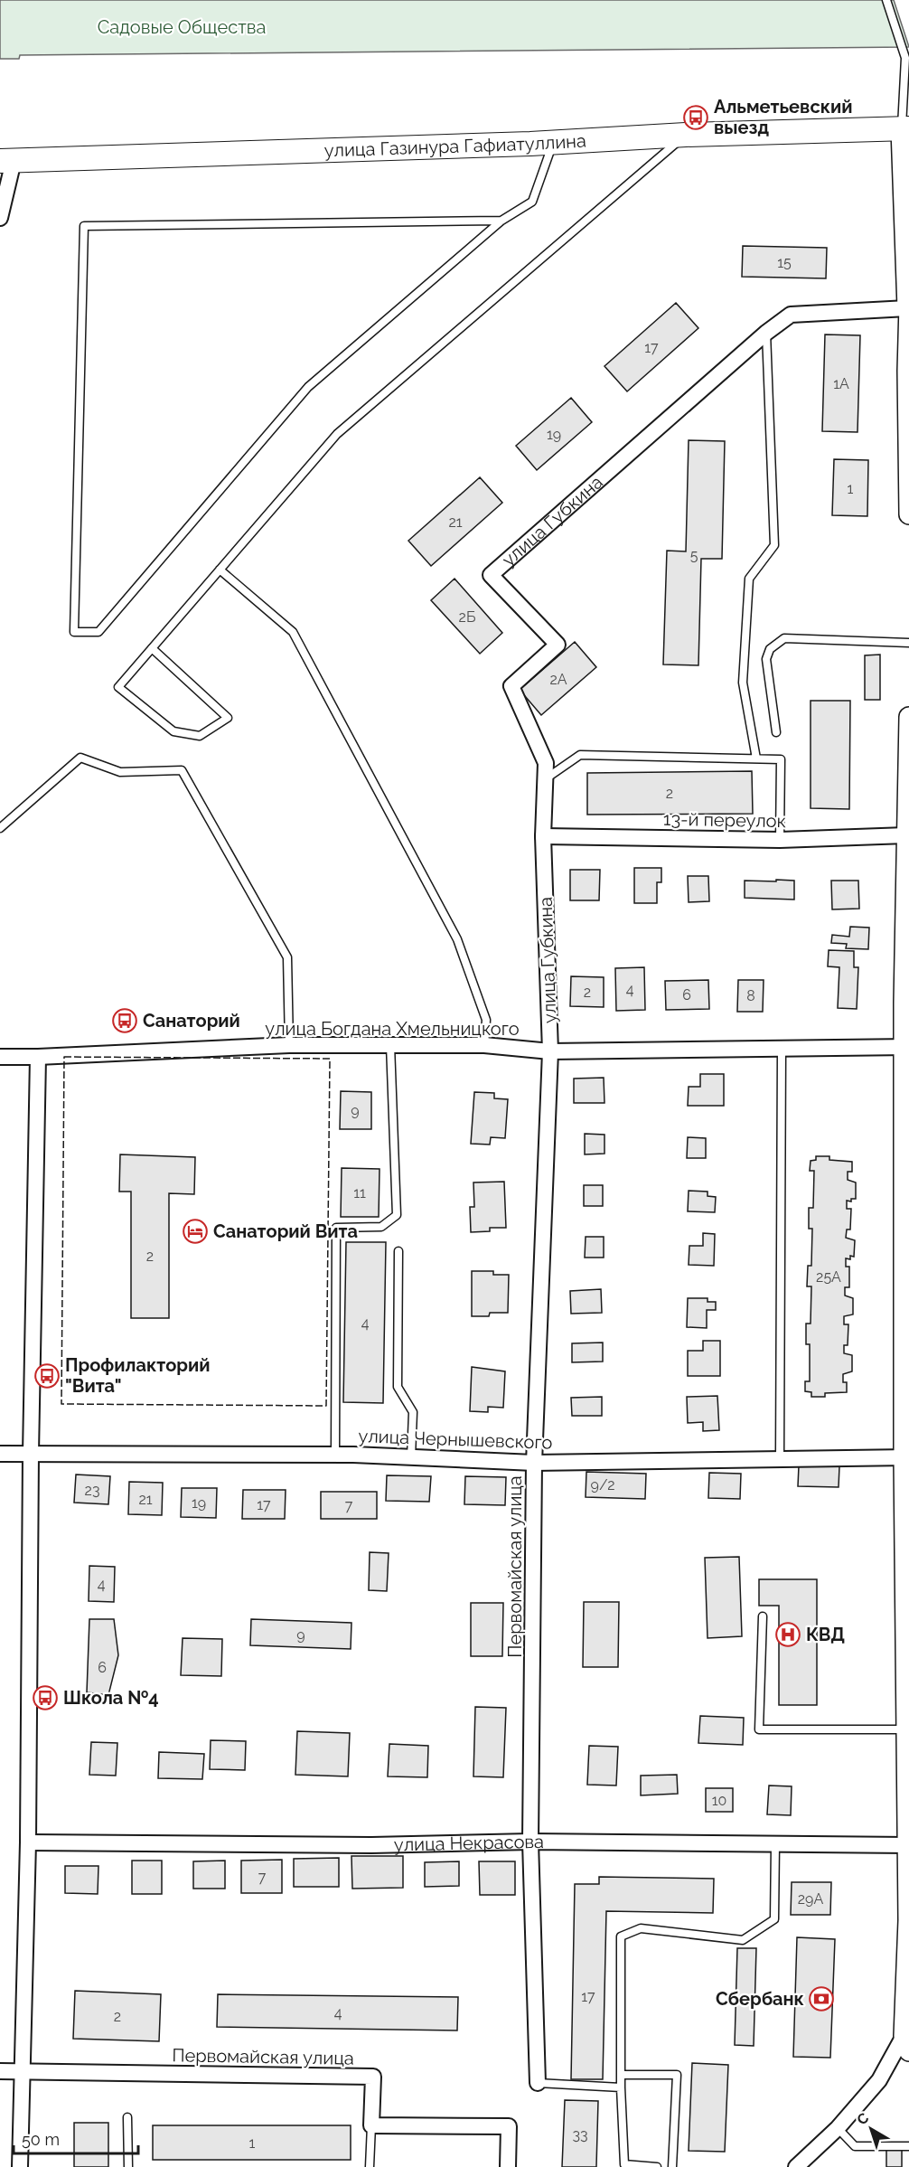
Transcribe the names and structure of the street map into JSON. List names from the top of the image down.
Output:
{
  "streets": {
    "main road": ["улица Газинура Гафиатуллина"],
    "street": [
      "улица Губкина",
      "13-й переулок",
      "улица Богдана Хмельницкого",
      "улица Чернышевского",
      "Первомайская улица",
      "улица Некрасова"
    ]
  },
  "crossings": [
    ["улица Губкина", "13-й переулок"],
    ["улица Губкина", "улица Богдана Хмельницкого"],
    ["улица Губкина", "Первомайская улица"],
    ["улица Богдана Хмельницкого", "Первомайская улица"],
    ["улица Чернышевского", "Первомайская улица"],
    ["Первомайская улица", "улица Некрасова"]
  ],
  "parks": ["Садовые Общества"],
  "places": {
    "bus stop": [
      "Альметьевский выезд",
      "Санаторий",
      "Профилакторий \"Вита\"",
      "Школа №4"
    ],
    "hotel": ["Санаторий Вита"],
    "hospital": ["КВД"],
    "bank": ["Сбербанк"]
  },
  "house_numbers": [
    "15",
    "17",
    "1А",
    "19",
    "1",
    "21",
    "5",
    "2Б",
    "2А",
    "2",
    "4",
    "2",
    "6",
    "8",
    "9",
    "11",
    "2",
    "25А",
    "4",
    "9/2",
    "23",
    "21",
    "19",
    "17",
    "7",
    "4",
    "9",
    "6",
    "10",
    "7",
    "29А",
    "17",
    "4",
    "2",
    "33",
    "1"
  ],
  "scale_bar": "50 m",
  "north": "top left"
}
